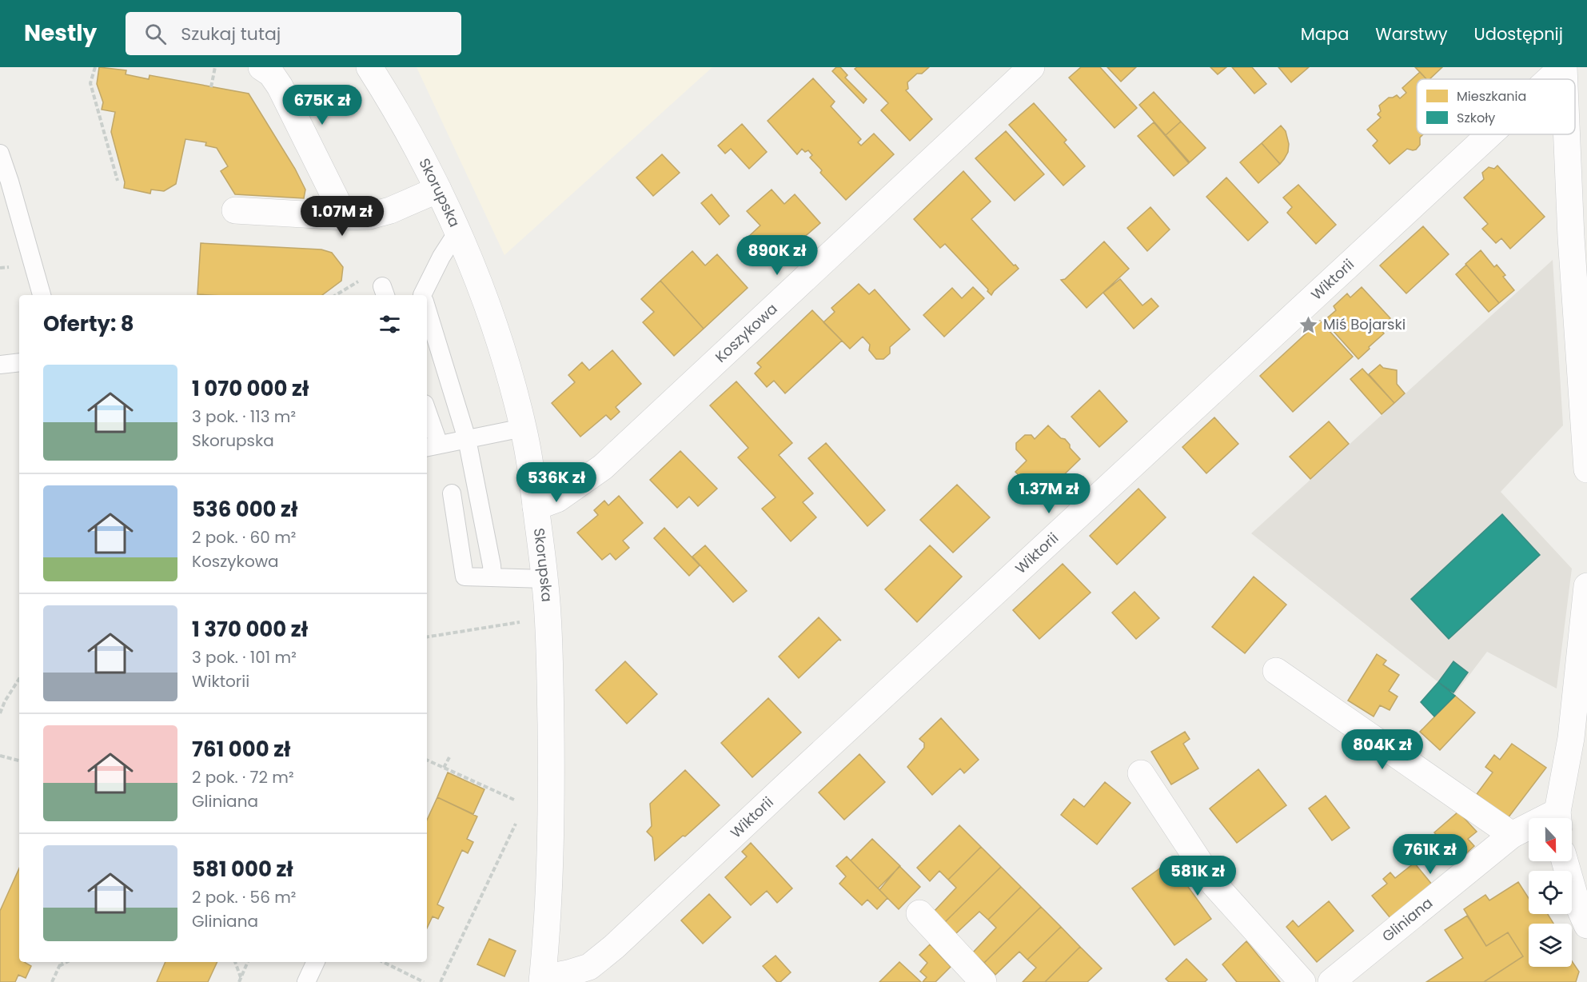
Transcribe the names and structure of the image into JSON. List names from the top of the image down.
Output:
{
  "streets": {
    "street": [
      "Skorupska",
      "Wiktorii",
      "Koszykowa",
      "Gliniana"
    ]
  },
  "crossings": [
    ["Skorupska", "Wiktorii"],
    ["Skorupska", "Koszykowa"]
  ],
  "places": {
    "place": ["Miś Bojarski"]
  },
  "legend": ["Mieszkania", "Szkoły"],
  "north": "bottom",
  "page": {
    "header": "Nestly",
    "search": "Szukaj tutaj",
    "nav": ["Mapa", "Warstwy", "Udostępnij"],
    "price": [
      "675K zł",
      "1.07M zł",
      "890K zł",
      "536K zł",
      "1.37M zł",
      "804K zł",
      "761K zł",
      "581K zł"
    ],
    "heading": "Oferty: 8",
    "list": [
      {
        "name": "1 070 000 zł",
        "note": "3 pok. · 113 m² · Skorupska"
      },
      {
        "name": "536 000 zł",
        "note": "2 pok. · 60 m² · Koszykowa"
      },
      {
        "name": "1 370 000 zł",
        "note": "3 pok. · 101 m² · Wiktorii"
      },
      {
        "name": "761 000 zł",
        "note": "2 pok. · 72 m² · Gliniana"
      },
      {
        "name": "581 000 zł",
        "note": "2 pok. · 56 m² · Gliniana"
      }
    ]
  }
}
